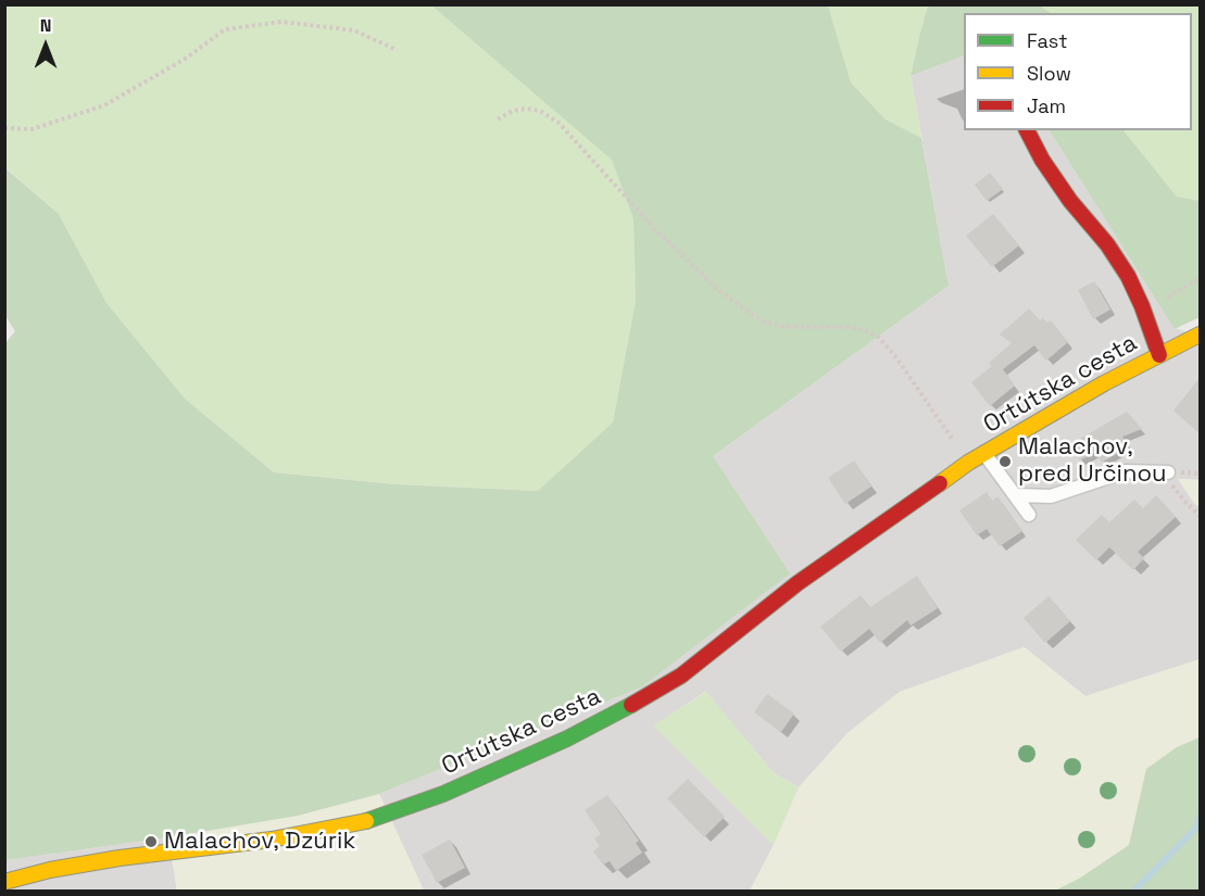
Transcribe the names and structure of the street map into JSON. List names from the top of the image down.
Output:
{
  "streets": {
    "street": ["Ortútska cesta"]
  },
  "places": ["Malachov, pred Určinou", "Malachov, Dzúrik"],
  "legend": ["Fast", "Slow", "Jam"],
  "north": "top"
}
